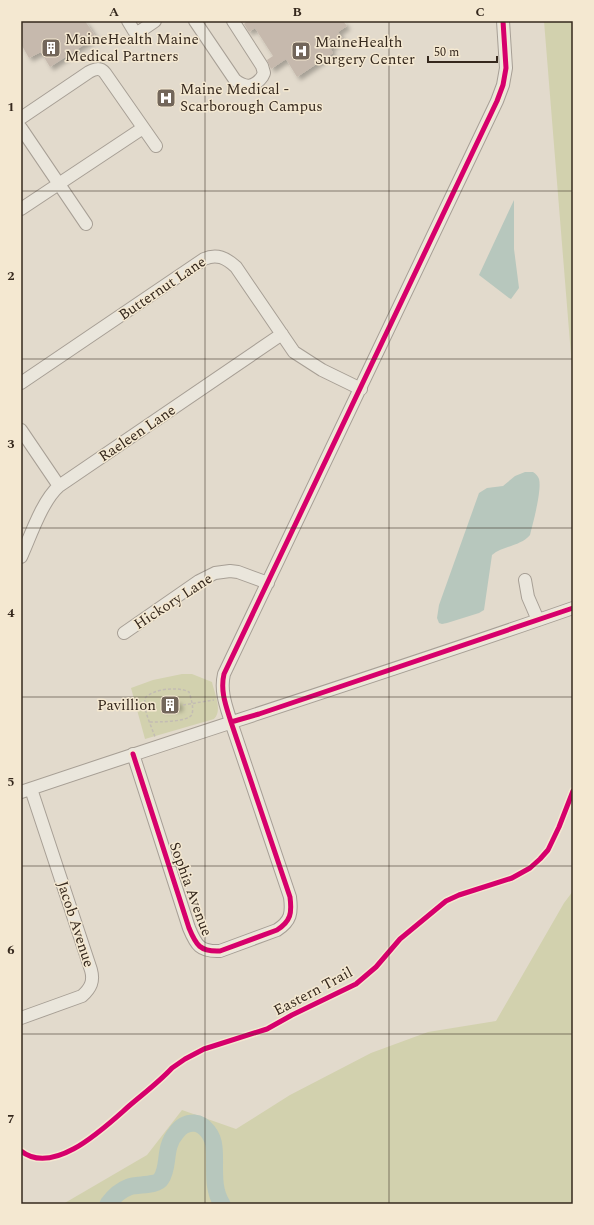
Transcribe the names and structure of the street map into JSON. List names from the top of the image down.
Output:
{
  "streets": {
    "street": [
      "Butternut Lane",
      "Raeleen Lane",
      "Hickory Lane",
      "Sophia Avenue",
      "Jacob Avenue"
    ],
    "cycle path": ["Eastern Trail"]
  },
  "crossings": [
    ["Butternut Lane", "Raeleen Lane"],
    ["Butternut Lane", "Sophia Avenue"],
    ["Hickory Lane", "Sophia Avenue"]
  ],
  "places": {
    "building": ["MaineHealth Maine Medical Partners", "Pavillion"],
    "hospital": ["MaineHealth Surgery Center", "Maine Medical - Scarborough Campus"]
  },
  "scale_bar": "50 m",
  "grid": {
    "columns": ["A", "B", "C"],
    "rows": [
      "1",
      "2",
      "3",
      "4",
      "5",
      "6",
      "7"
    ]
  }
}
